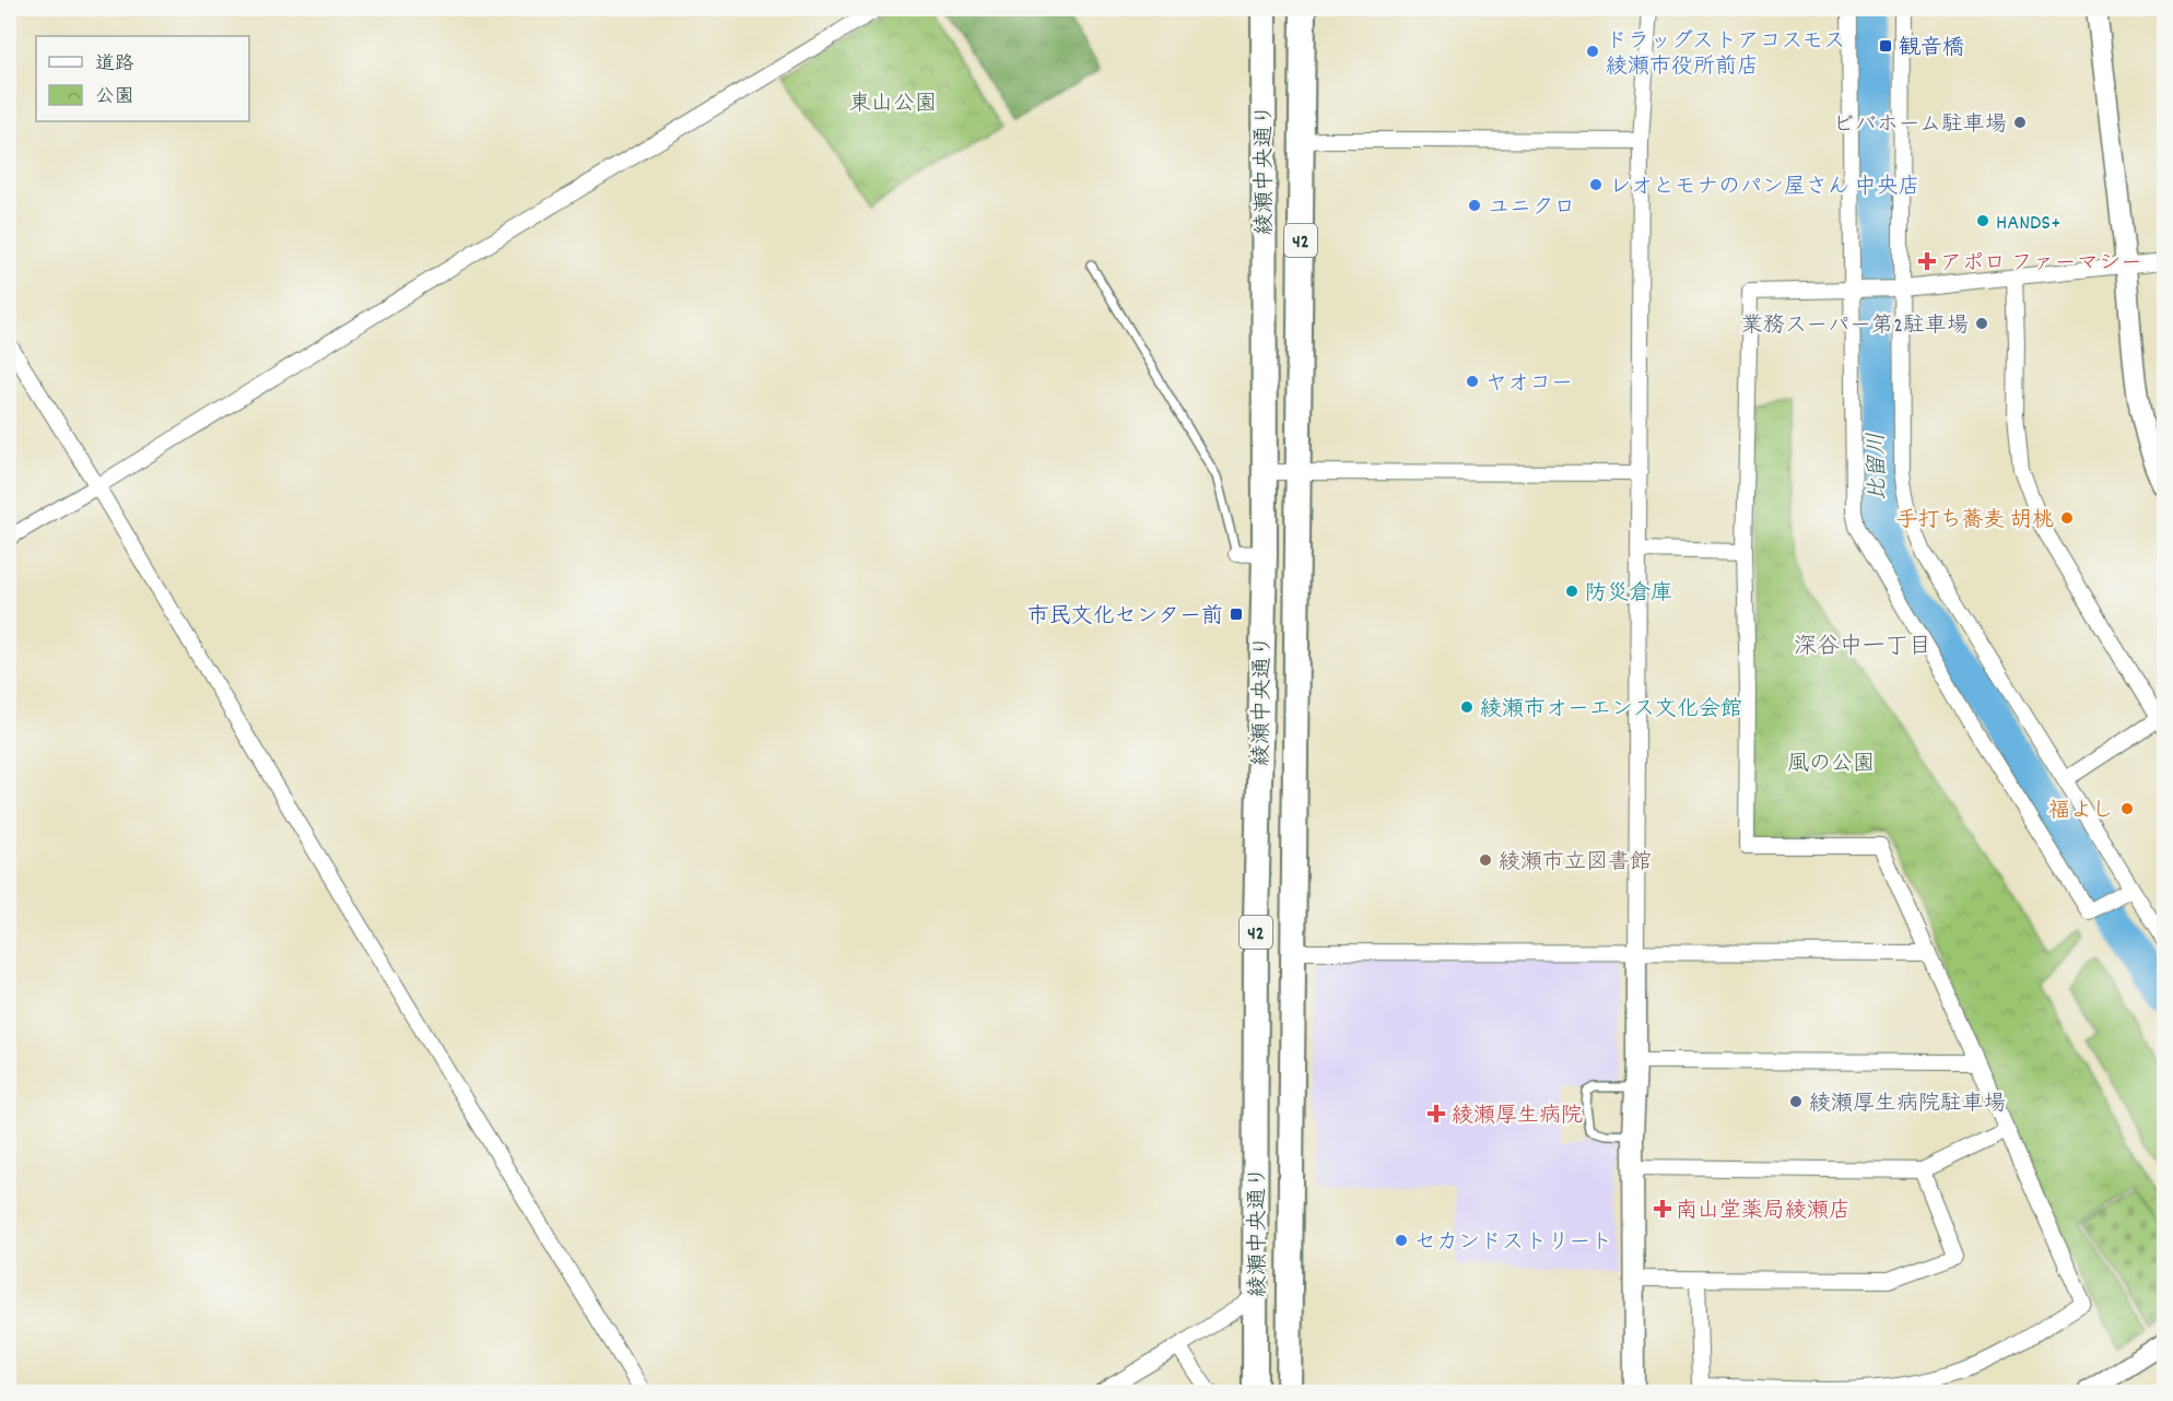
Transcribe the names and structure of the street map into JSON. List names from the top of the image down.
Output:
{
  "streets": {
    "main road": ["綾瀬中央通り", "42"]
  },
  "districts": ["深谷中一丁目"],
  "water": ["比留川"],
  "parks": ["東山公園", "風の公園"],
  "places": {
    "transit": ["観音橋", "市民文化センター前"],
    "other": [
      "ドラッグストアコスモス 綾瀬市役所前店",
      "ビバホーム駐車場",
      "レオとモナのパン屋さん 中央店",
      "ユニクロ",
      "HANDS+",
      "業務スーパー第2駐車場",
      "ヤオコー",
      "手打ち蕎麦 胡桃",
      "防災倉庫",
      "綾瀬市オーエンス文化会館",
      "福よし",
      "綾瀬市立図書館",
      "綾瀬厚生病院駐車場",
      "セカンドストリート"
    ],
    "health": ["アポロ ファーマシー", "綾瀬厚生病院", "南山堂薬局綾瀬店"]
  },
  "legend": ["道路", "公園"]
}
